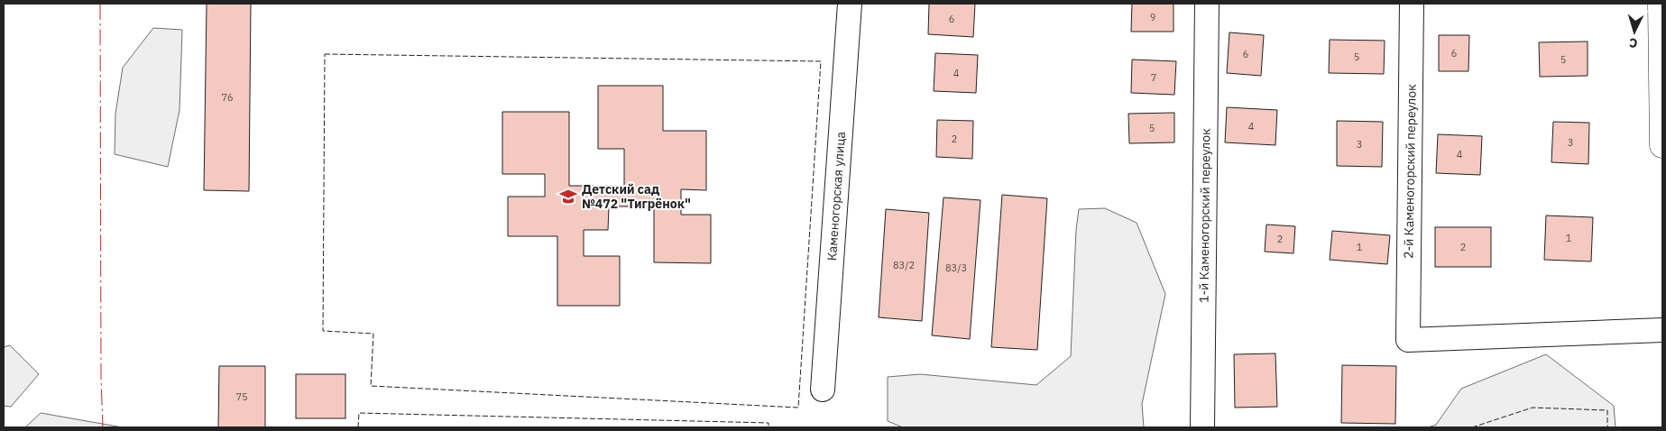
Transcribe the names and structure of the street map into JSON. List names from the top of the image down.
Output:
{
  "streets": {
    "street": ["2-й Каменогорский переулок", "Каменогорская улица", "1-й Каменогорский переулок"]
  },
  "places": {
    "school or university": ["Детский сад №472 \"Тигрёнок\""]
  },
  "house_numbers": [
    "9",
    "6",
    "6",
    "6",
    "5",
    "5",
    "4",
    "7",
    "76",
    "4",
    "5",
    "2",
    "3",
    "3",
    "4",
    "1",
    "2",
    "1",
    "2",
    "83/2",
    "83/3",
    "75"
  ],
  "north": "bottom"
}
